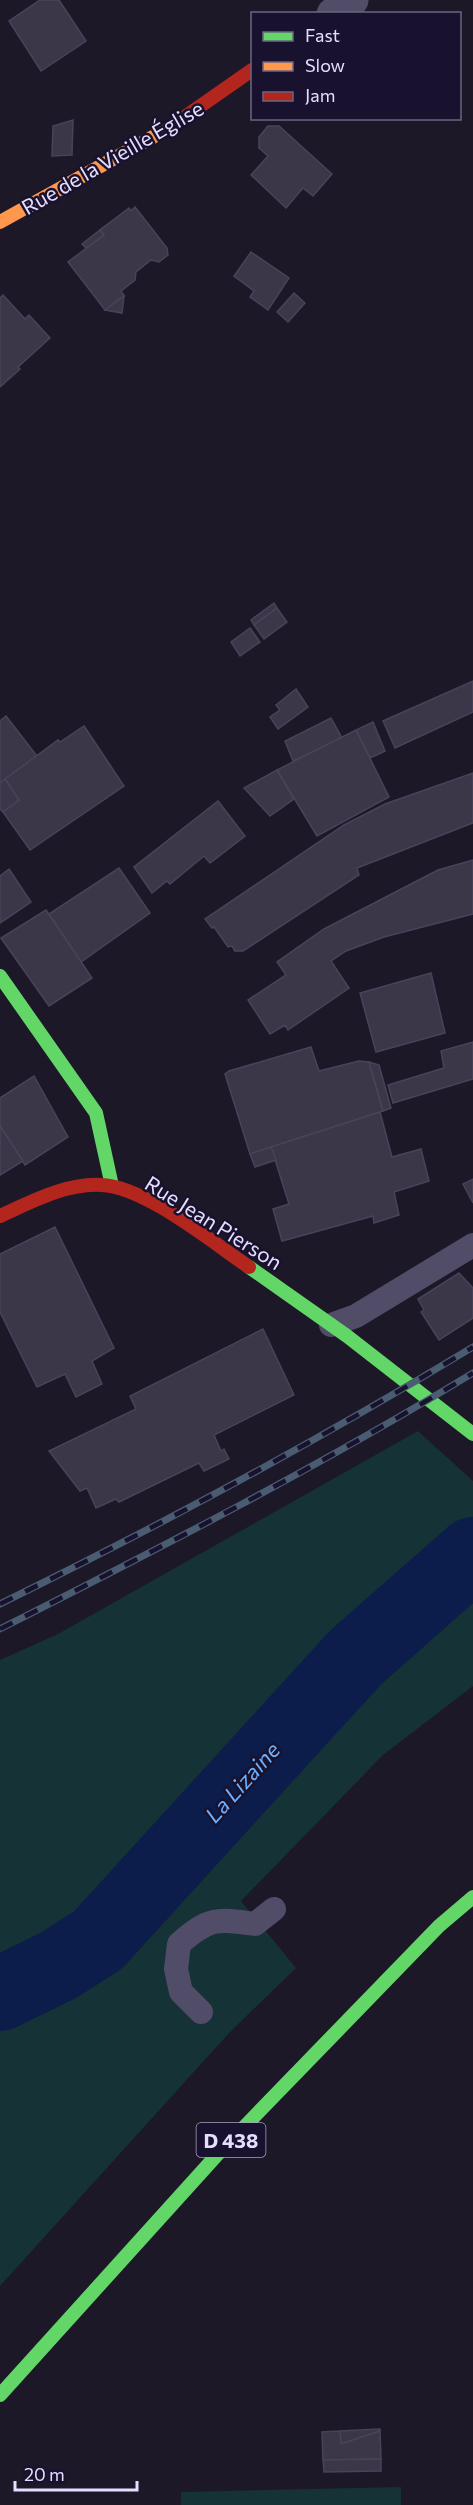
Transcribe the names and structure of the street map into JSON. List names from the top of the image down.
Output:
{
  "streets": {
    "street": ["Rue de la Vieille Église", "Rue Jean Pierson", "D 438"]
  },
  "water": ["La Lizaine"],
  "legend": ["Fast", "Slow", "Jam"],
  "scale_bar": "20 m"
}
